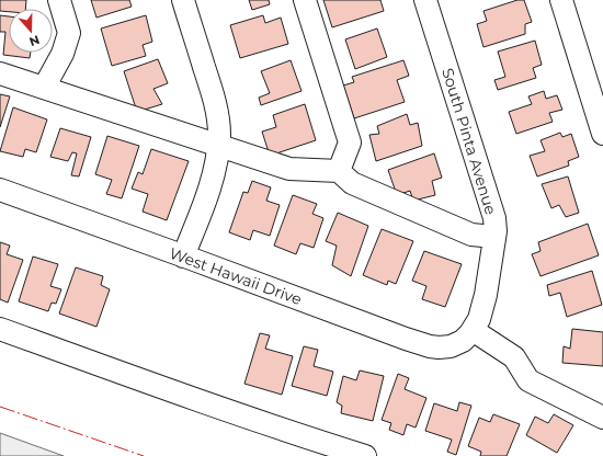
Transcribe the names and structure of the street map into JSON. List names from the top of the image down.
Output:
{
  "streets": {
    "street": ["South Pinta Avenue", "West Hawaii Drive"]
  },
  "crossings": [
    ["South Pinta Avenue", "West Hawaii Drive"]
  ],
  "north": "bottom"
}
